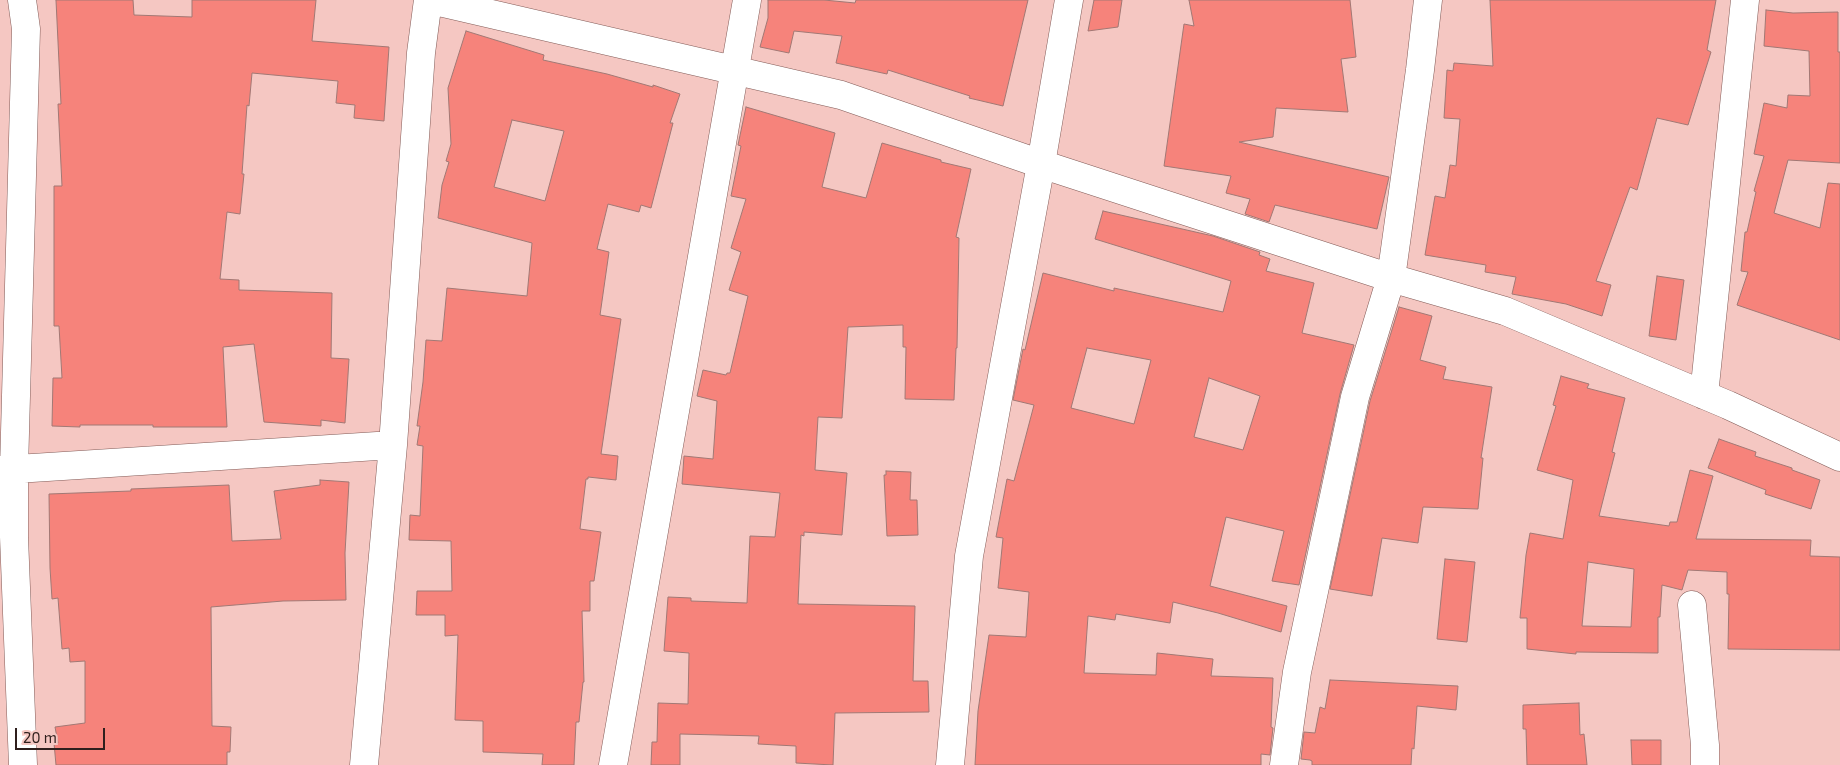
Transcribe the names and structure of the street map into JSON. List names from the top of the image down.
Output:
{
  "scale_bar": "20 m"
}
